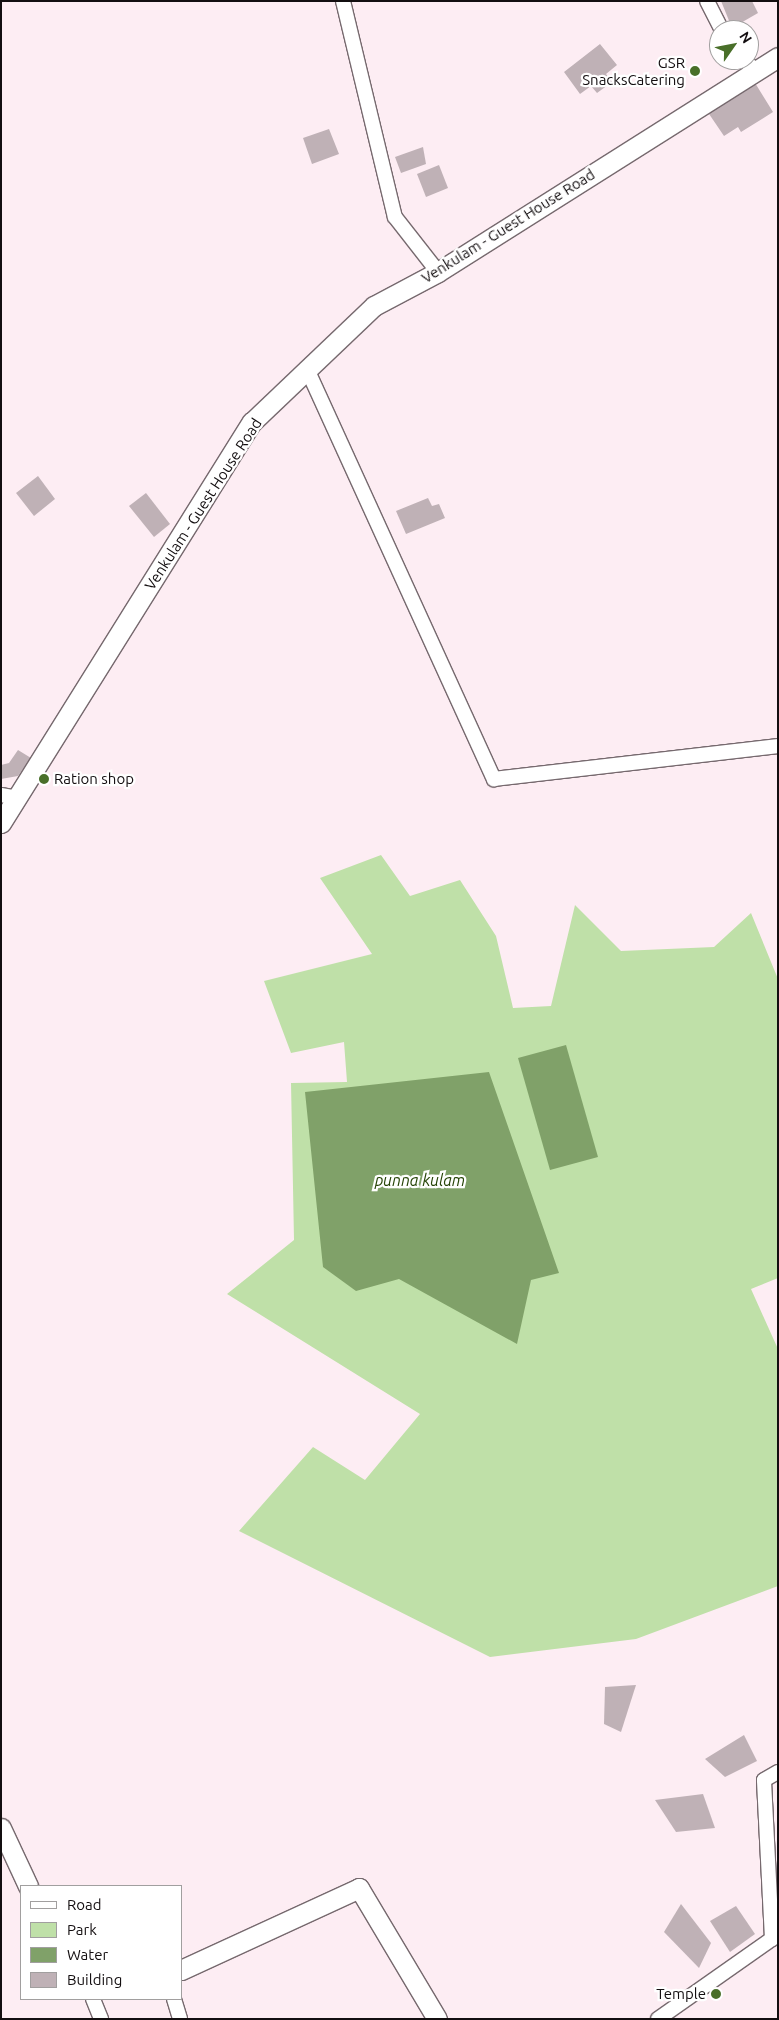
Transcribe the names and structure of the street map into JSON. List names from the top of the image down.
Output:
{
  "streets": {
    "main road": ["Venkulam - Guest House Road"]
  },
  "water": ["punna kulam"],
  "places": ["GSR SnacksCatering", "Ration shop", "Temple"],
  "legend": [
    "Road",
    "Park",
    "Water",
    "Building"
  ],
  "north": "top right"
}
